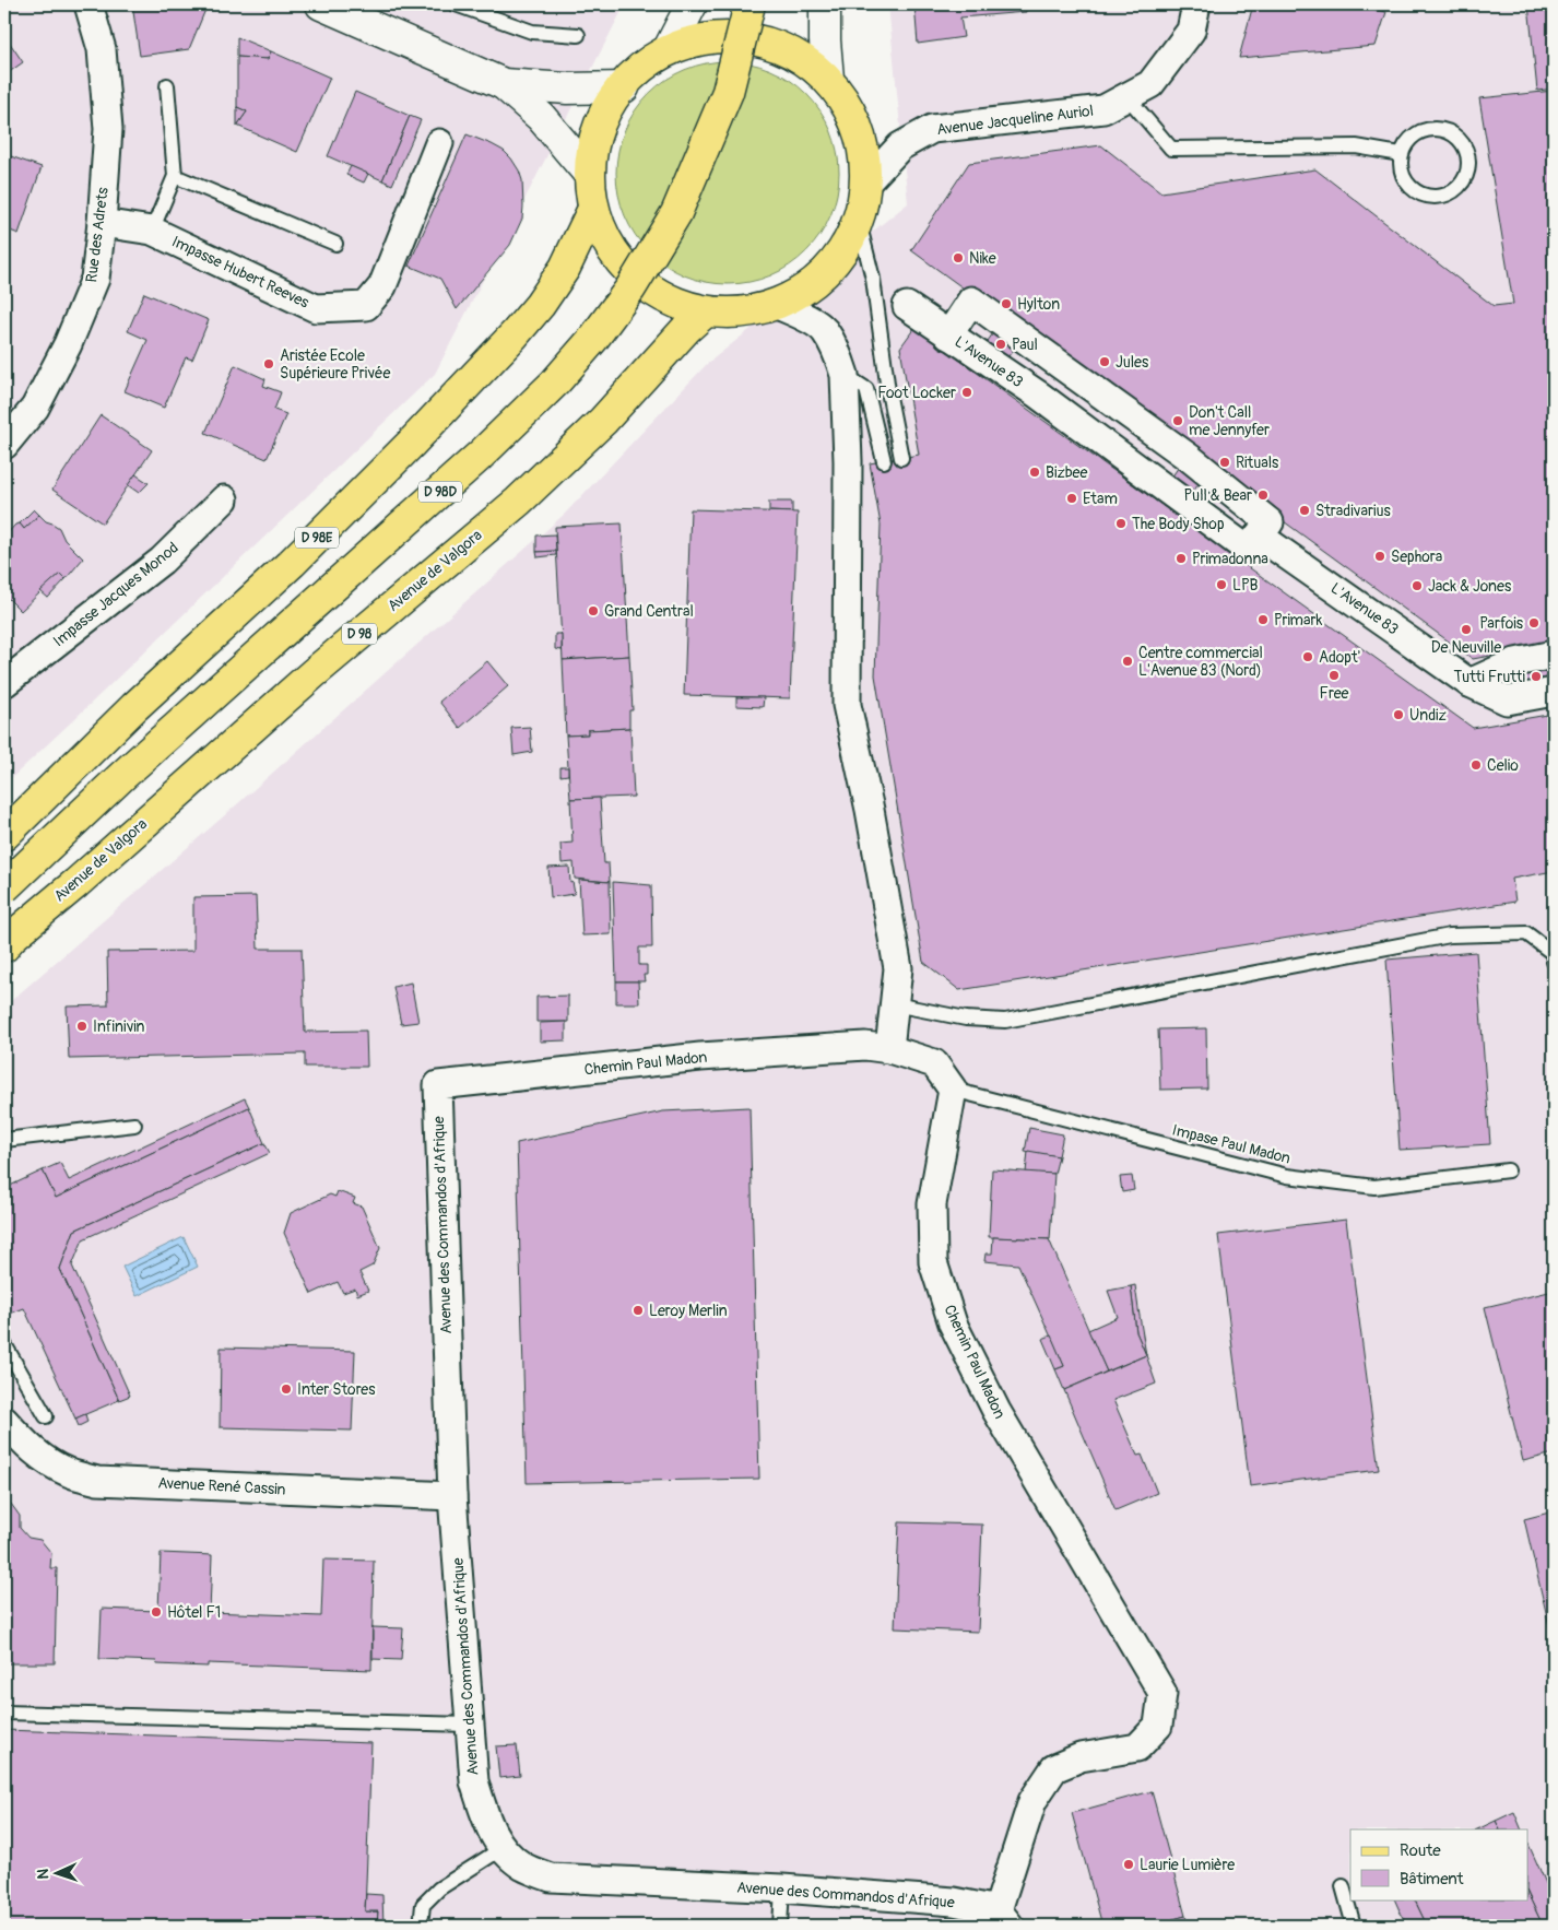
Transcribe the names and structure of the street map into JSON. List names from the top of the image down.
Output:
{
  "streets": {
    "main road": [
      "D 98D",
      "D 98E",
      "Avenue de Valgora",
      "D 98"
    ],
    "street": [
      "Avenue Jacqueline Auriol",
      "Rue des Adrets",
      "Impasse Hubert Reeves",
      "L'Avenue 83",
      "Impasse Jacques Monod",
      "Chemin Paul Madon",
      "Avenue des Commandos d'Afrique",
      "Avenue René Cassin"
    ],
    "lane": ["Impase Paul Madon"]
  },
  "crossings": [
    ["Rue des Adrets", "Impasse Hubert Reeves"],
    ["Chemin Paul Madon", "Impase Paul Madon"],
    ["Chemin Paul Madon", "Avenue des Commandos d'Afrique"],
    ["Avenue des Commandos d'Afrique", "Avenue René Cassin"]
  ],
  "places": [
    "Nike",
    "Hylton",
    "Paul",
    "Jules",
    "Aristée Ecole Supérieure Privée",
    "Foot Locker",
    "Don't Call me Jennyfer",
    "Rituals",
    "Bizbee",
    "Pull & Bear",
    "Etam",
    "Stradivarius",
    "The Body Shop",
    "Sephora",
    "Primadonna",
    "LPB",
    "Jack & Jones",
    "Grand Central",
    "Primark",
    "Parfois",
    "De Neuville",
    "Adopt'",
    "Centre commercial L'Avenue 83 (Nord)",
    "Free",
    "Tutti Frutti",
    "Undiz",
    "Celio",
    "Infinivin",
    "Leroy Merlin",
    "Inter Stores",
    "Hôtel F1",
    "Laurie Lumière"
  ],
  "legend": ["Route", "Bâtiment"],
  "north": "left"
}
